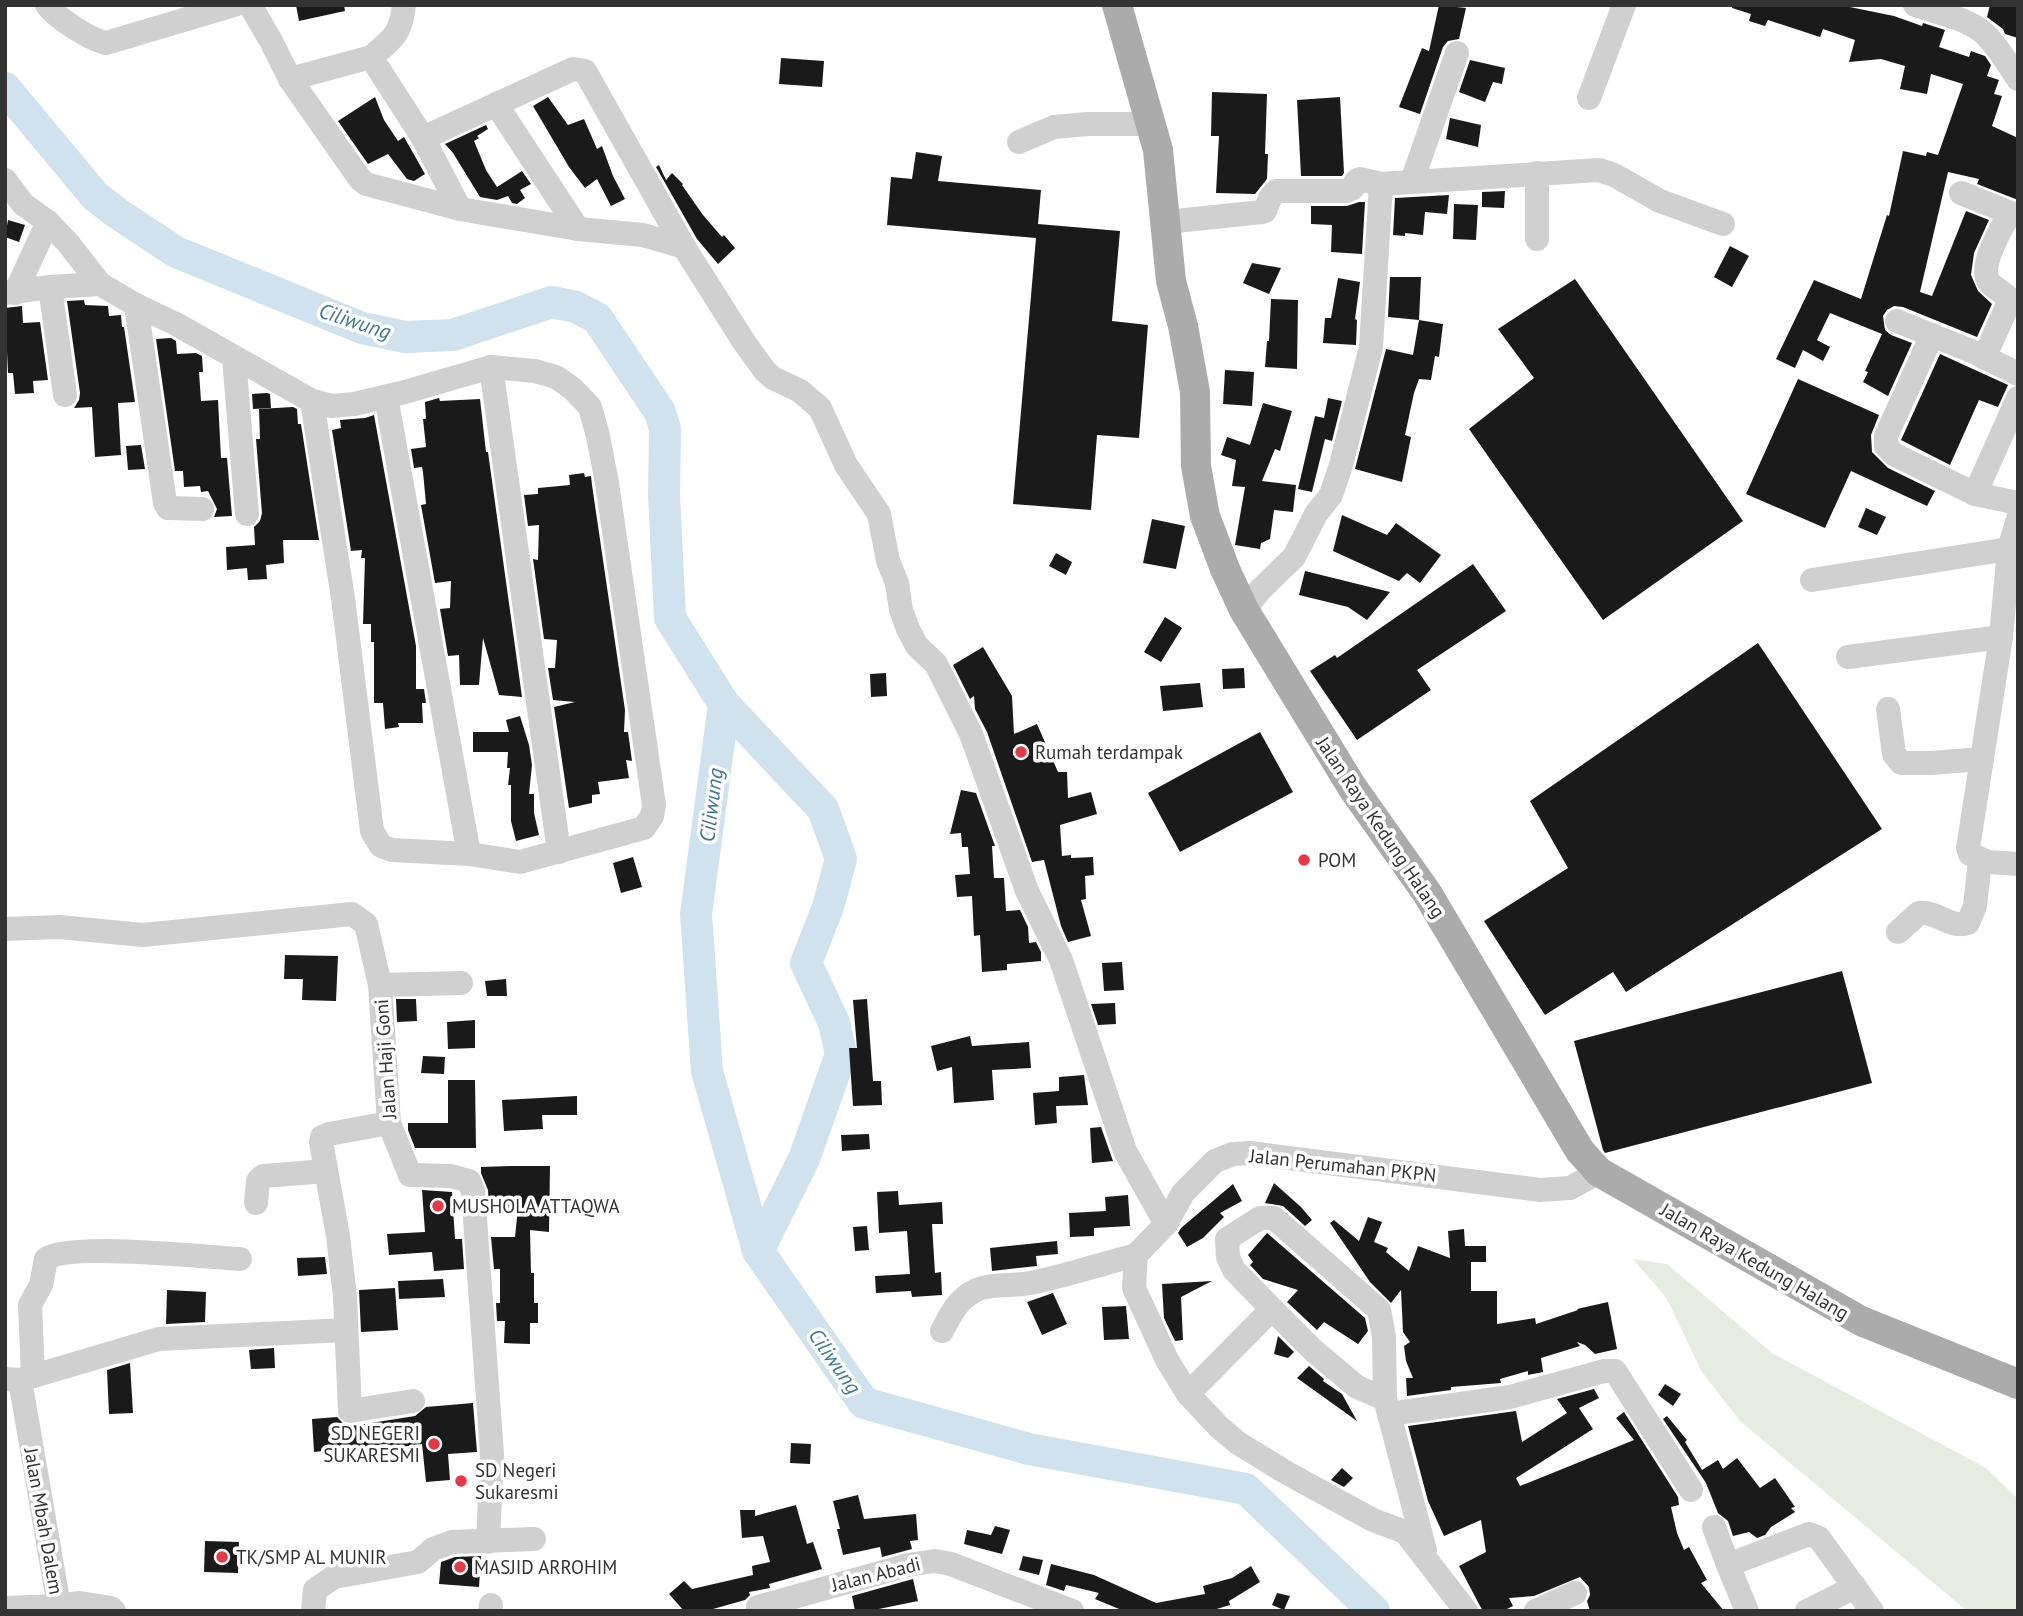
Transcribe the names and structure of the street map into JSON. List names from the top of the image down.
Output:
{
  "streets": {
    "main road": ["Jalan Raya Kedung Halang"],
    "street": [
      "Jalan Haji Goni",
      "Jalan Perumahan PKPN",
      "Jalan Mbah Dalem",
      "Jalan Abadi"
    ]
  },
  "crossings": [
    ["Jalan Raya Kedung Halang", "Jalan Perumahan PKPN"]
  ],
  "water": ["Ciliwung"],
  "places": [
    "Rumah terdampak",
    "POM",
    "MUSHOLA ATTAQWA",
    "SD NEGERI SUKARESMI",
    "SD Negeri Sukaresmi",
    "TK/SMP AL MUNIR",
    "MASJID ARROHIM"
  ]
}
